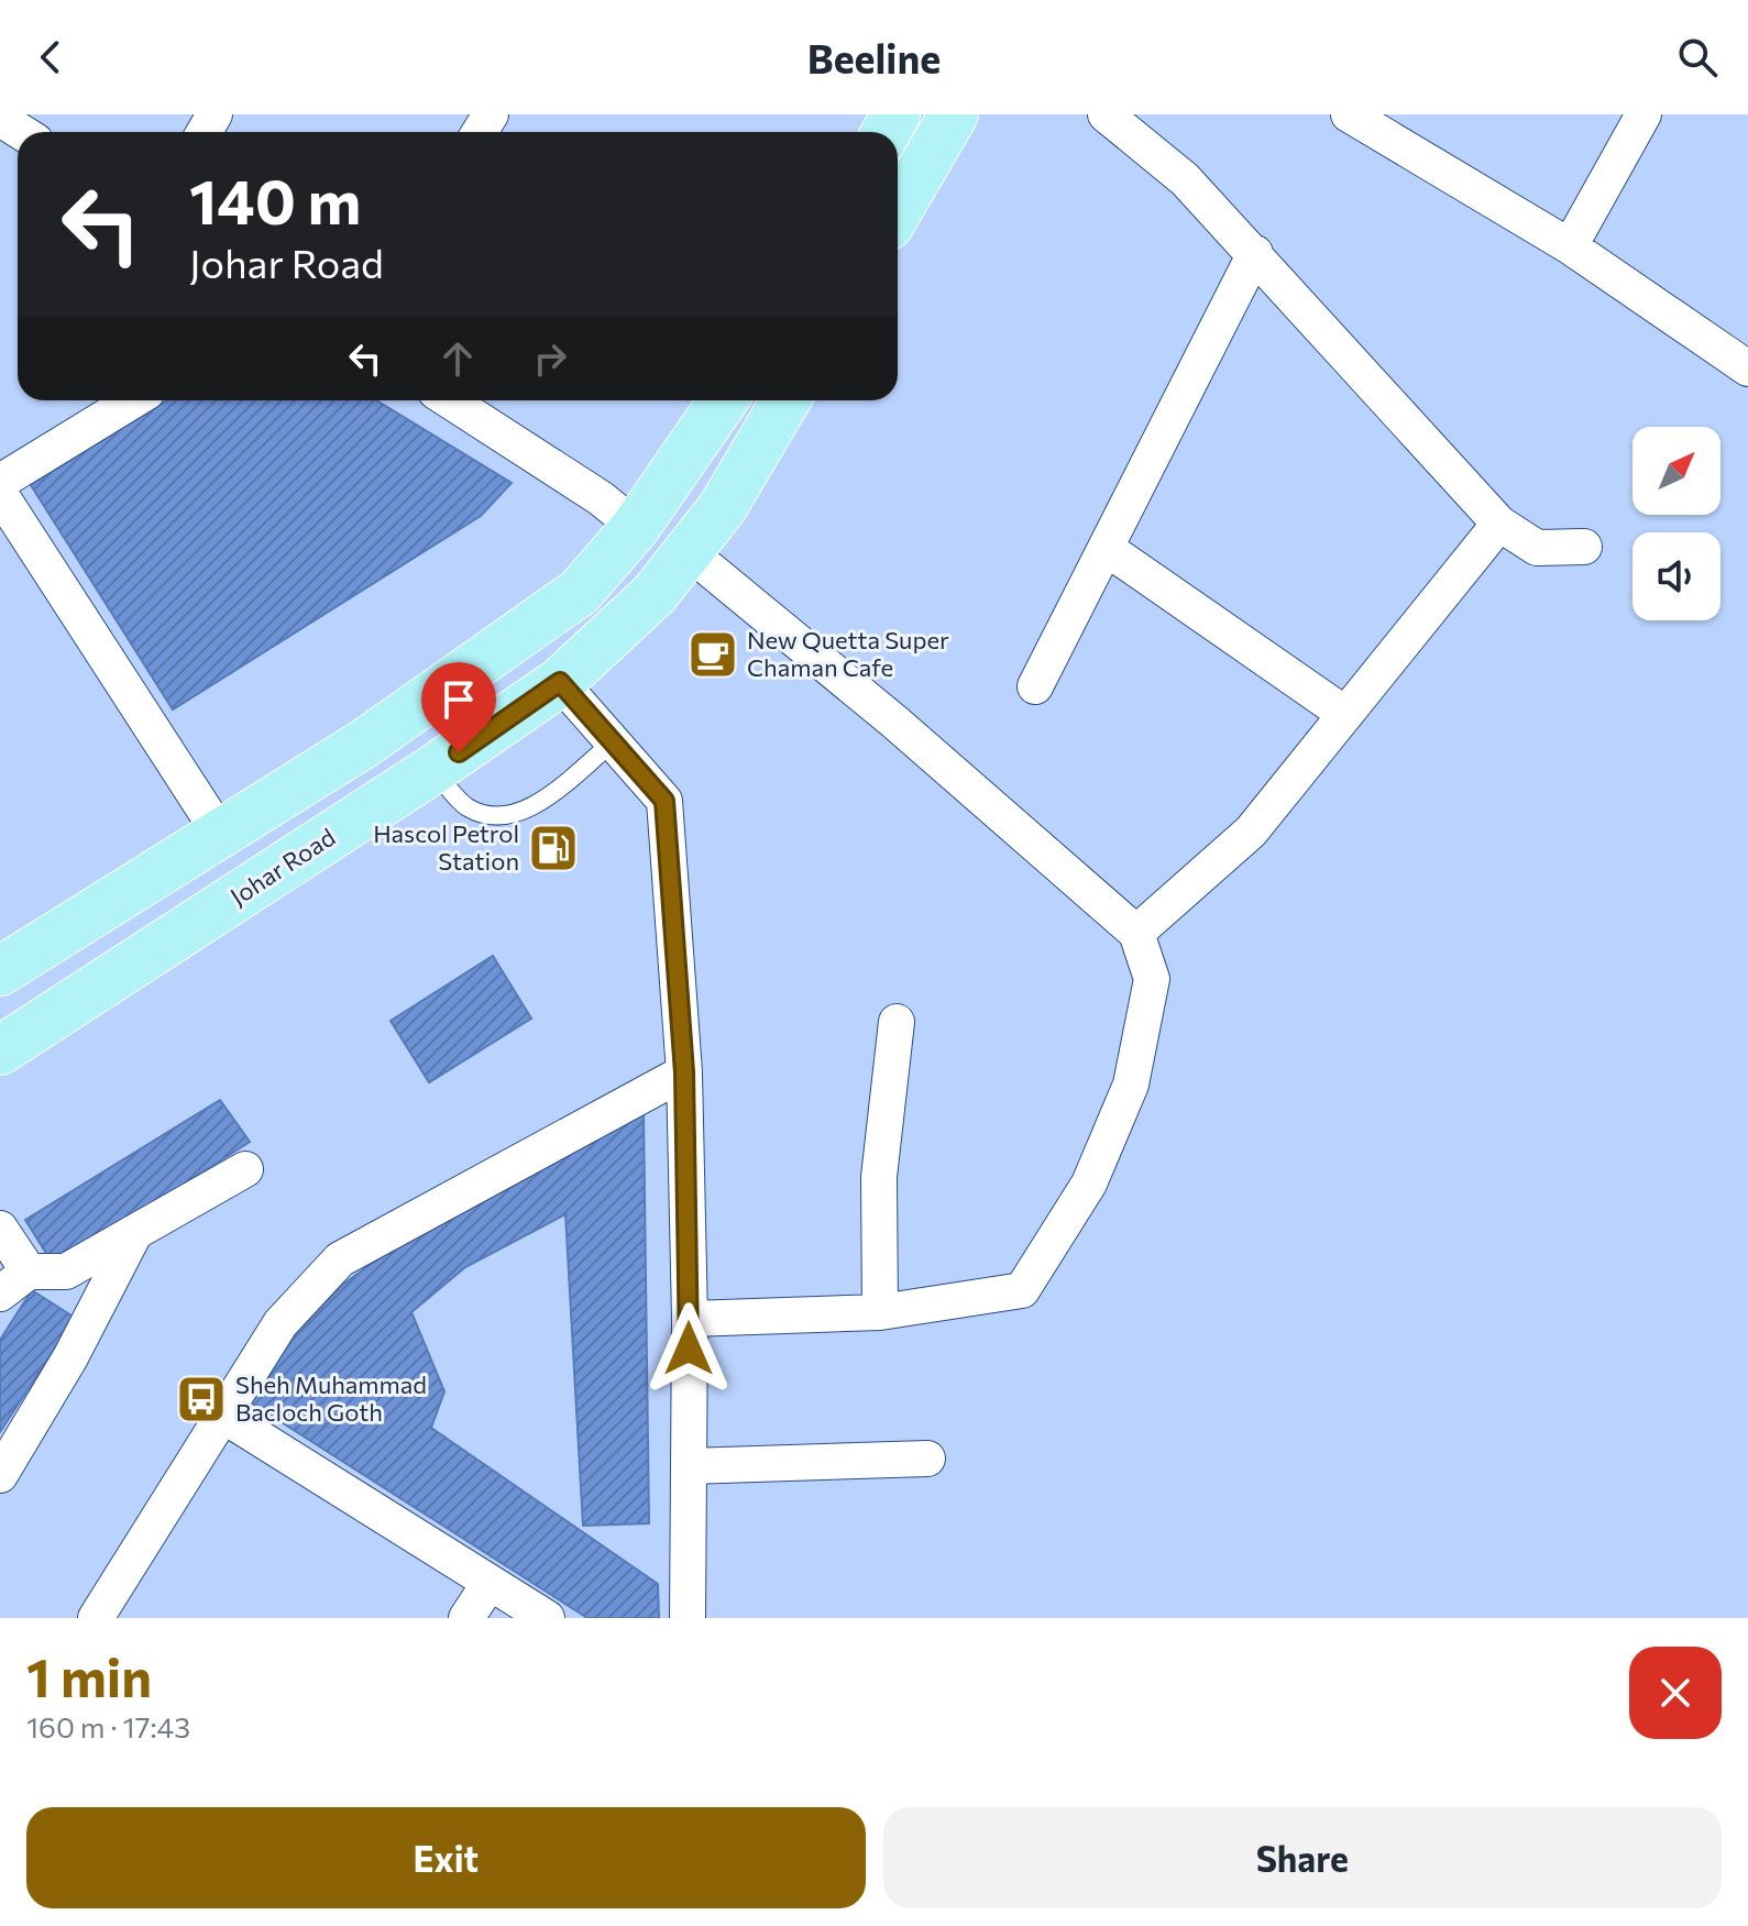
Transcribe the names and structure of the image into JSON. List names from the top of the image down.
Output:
{
  "streets": {
    "main road": ["Johar Road"]
  },
  "places": {
    "cafe": ["New Quetta Super Chaman Cafe"],
    "fuel station": ["Hascol Petrol Station"],
    "bus stop": ["Sheh Muhammad Bacloch Goth"]
  },
  "north": "top right",
  "page": {
    "header": "Beeline",
    "turn": ["140 m", "Johar Road"],
    "heading": ["1 min", "160 m · 17:43"],
    "buttons": ["Exit", "Share"]
  }
}
